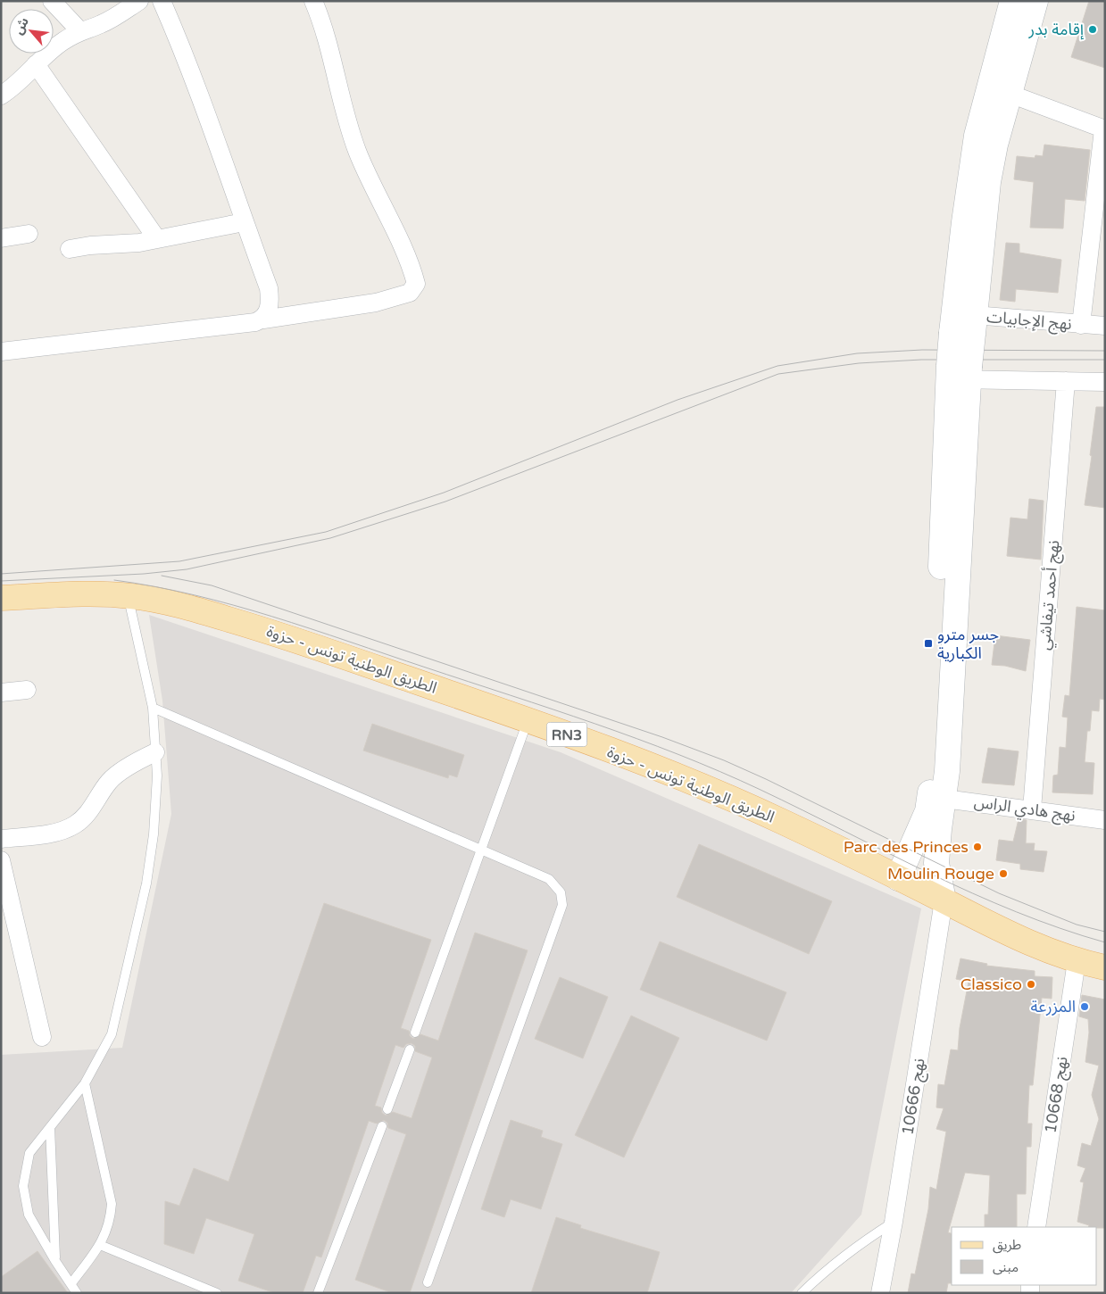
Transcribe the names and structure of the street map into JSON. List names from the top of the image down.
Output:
{
  "streets": {
    "main road": ["الطريق الوطنية تونس - حزوة", "RN3"],
    "street": [
      "نهج الإجابيات",
      "نهج أحمد تيفاشي",
      "نهج هادي الراس",
      "نهج 10668",
      "نهج 10666"
    ]
  },
  "crossings": [
    ["نهج أحمد تيفاشي", "نهج هادي الراس"],
    ["الطريق الوطنية تونس - حزوة", "نهج 10668"],
    ["الطريق الوطنية تونس - حزوة", "نهج 10666"]
  ],
  "places": {
    "other": [
      "إقامة بدر",
      "Parc des Princes",
      "Moulin Rouge",
      "Classico",
      "المزرعة"
    ],
    "transit": ["جسر مترو الكبارية"]
  },
  "legend": ["طريق", "مبنى"],
  "north": "top left"
}
